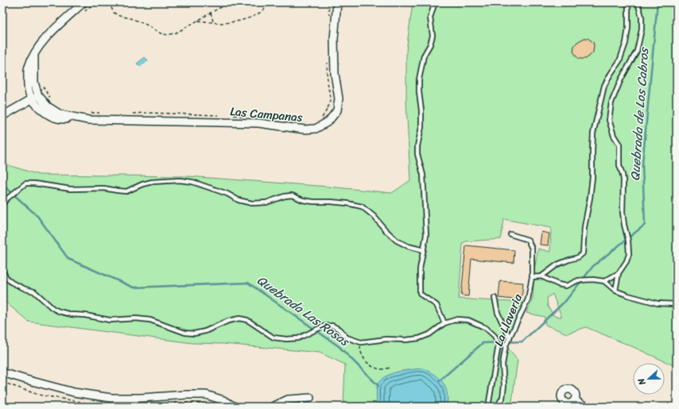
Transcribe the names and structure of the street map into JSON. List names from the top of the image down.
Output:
{
  "streets": {
    "street": ["Las Campanas"],
    "lane": ["La Llaveria"]
  },
  "water": ["Quebrada de Los Cabros", "Quebrada Las Rosas"],
  "north": "left"
}
